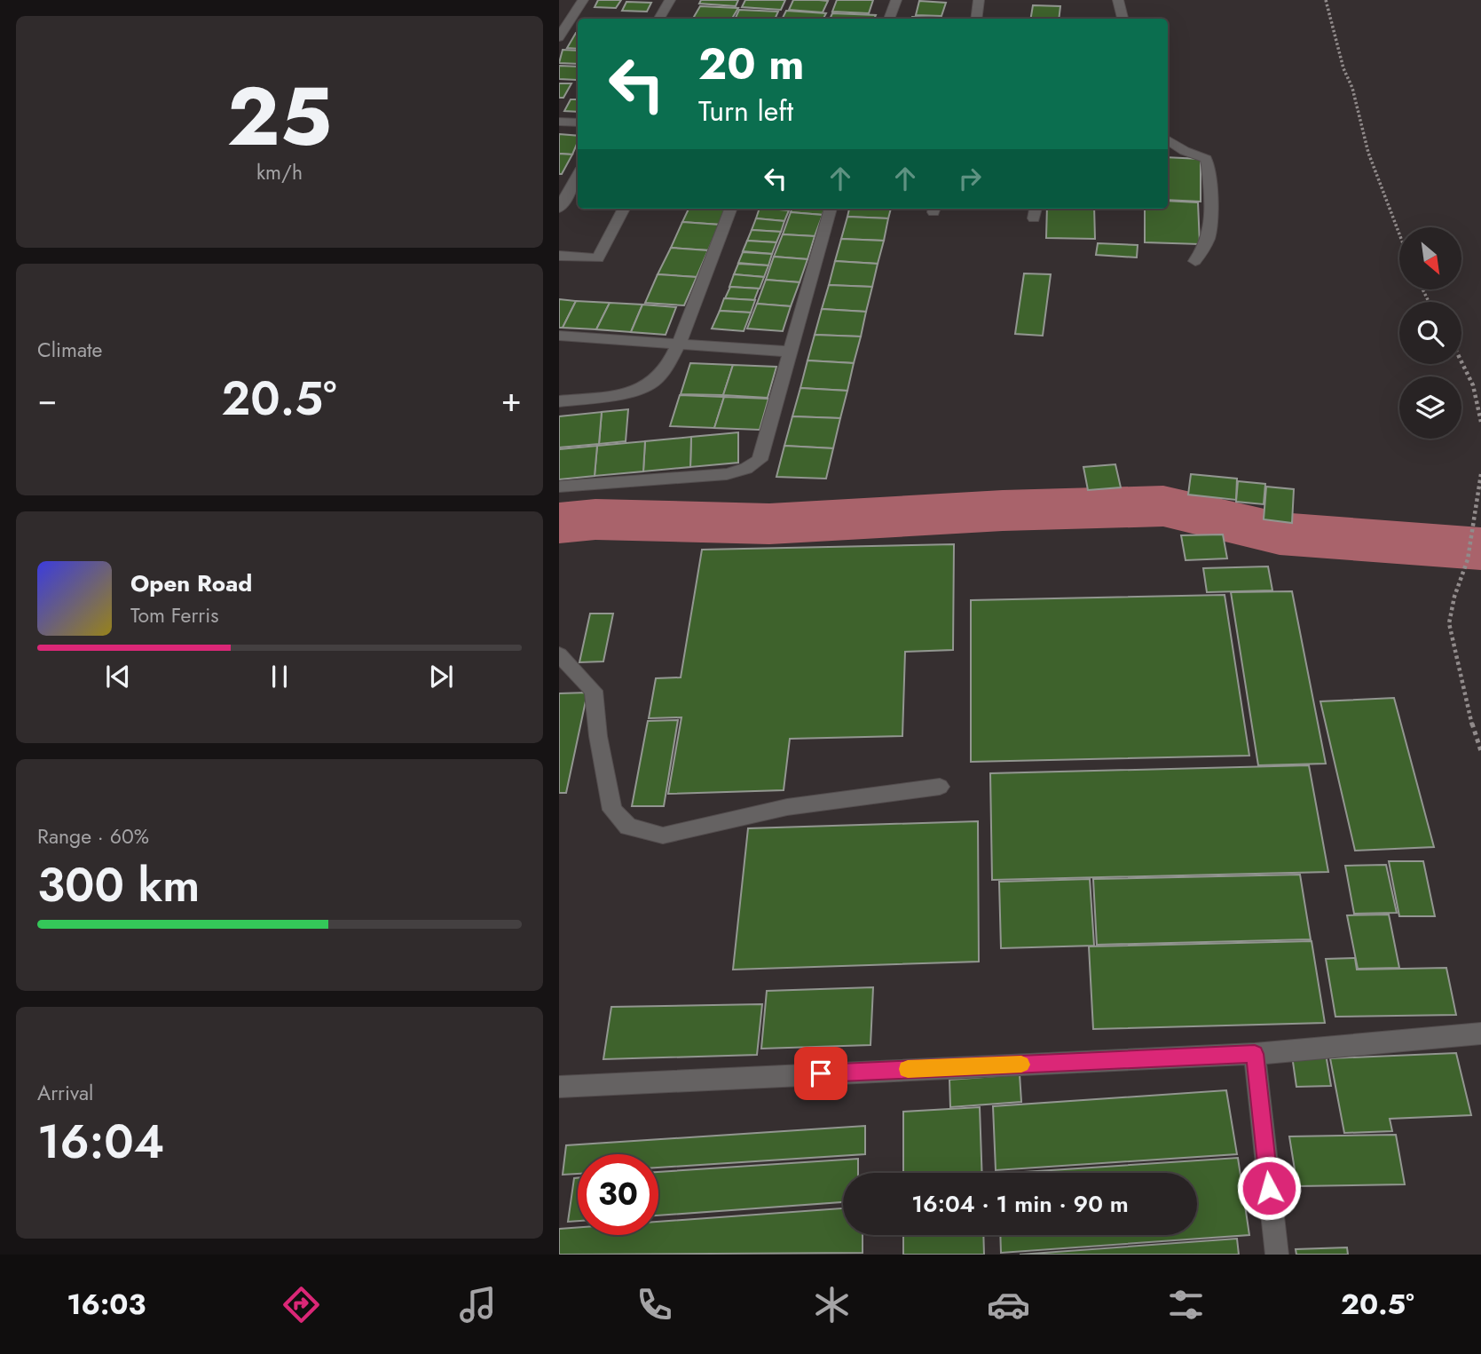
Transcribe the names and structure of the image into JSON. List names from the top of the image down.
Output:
{
  "north": "bottom right",
  "page": {
    "tile": [
      ["25", "km/h"],
      "Climate",
      ["Range · 60%", "300 km"],
      ["Arrival", "16:04"]
    ],
    "turn": ["20 m", "Turn left"],
    "heat": ["−", "20.5°", "+"],
    "song": ["Open Road", "Tom Ferris"],
    "limit": "30",
    "trip": "16:04 · 1 min · 90 m",
    "tabs": ["16:03", "20.5°"]
  }
}
